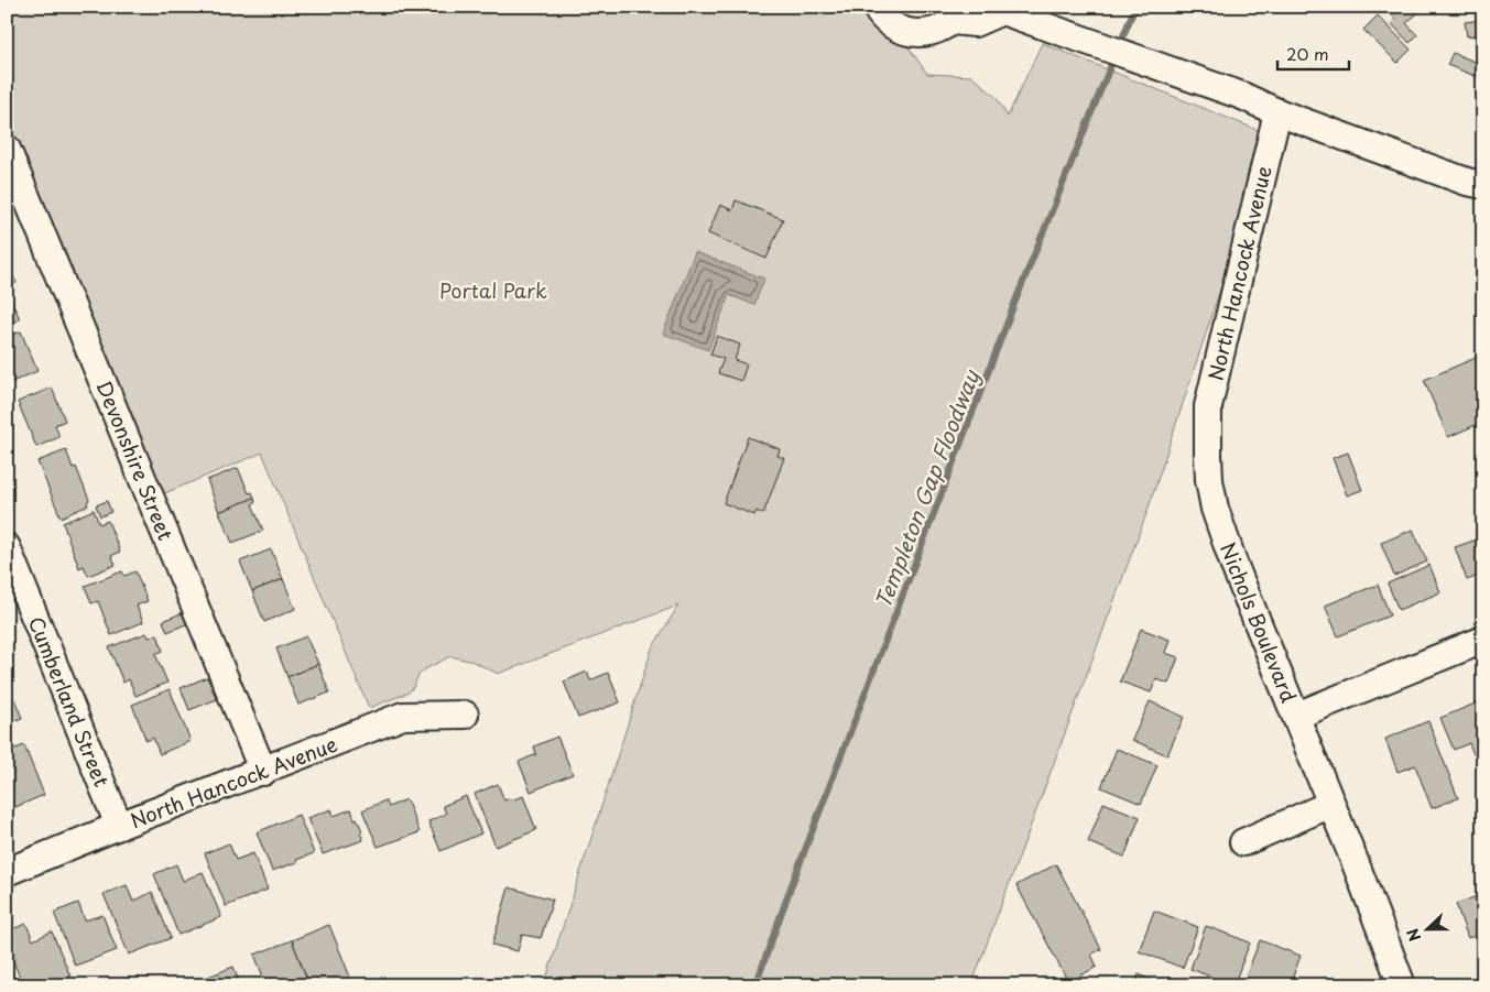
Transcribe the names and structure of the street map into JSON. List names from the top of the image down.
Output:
{
  "streets": {
    "street": [
      "North Hancock Avenue",
      "Devonshire Street",
      "Nichols Boulevard",
      "Cumberland Street"
    ]
  },
  "crossings": [
    ["North Hancock Avenue", "Devonshire Street"],
    ["North Hancock Avenue", "Nichols Boulevard"],
    ["North Hancock Avenue", "Cumberland Street"]
  ],
  "water": ["Templeton Gap Floodway"],
  "parks": ["Portal Park"],
  "scale_bar": "20 m",
  "north": "left"
}
